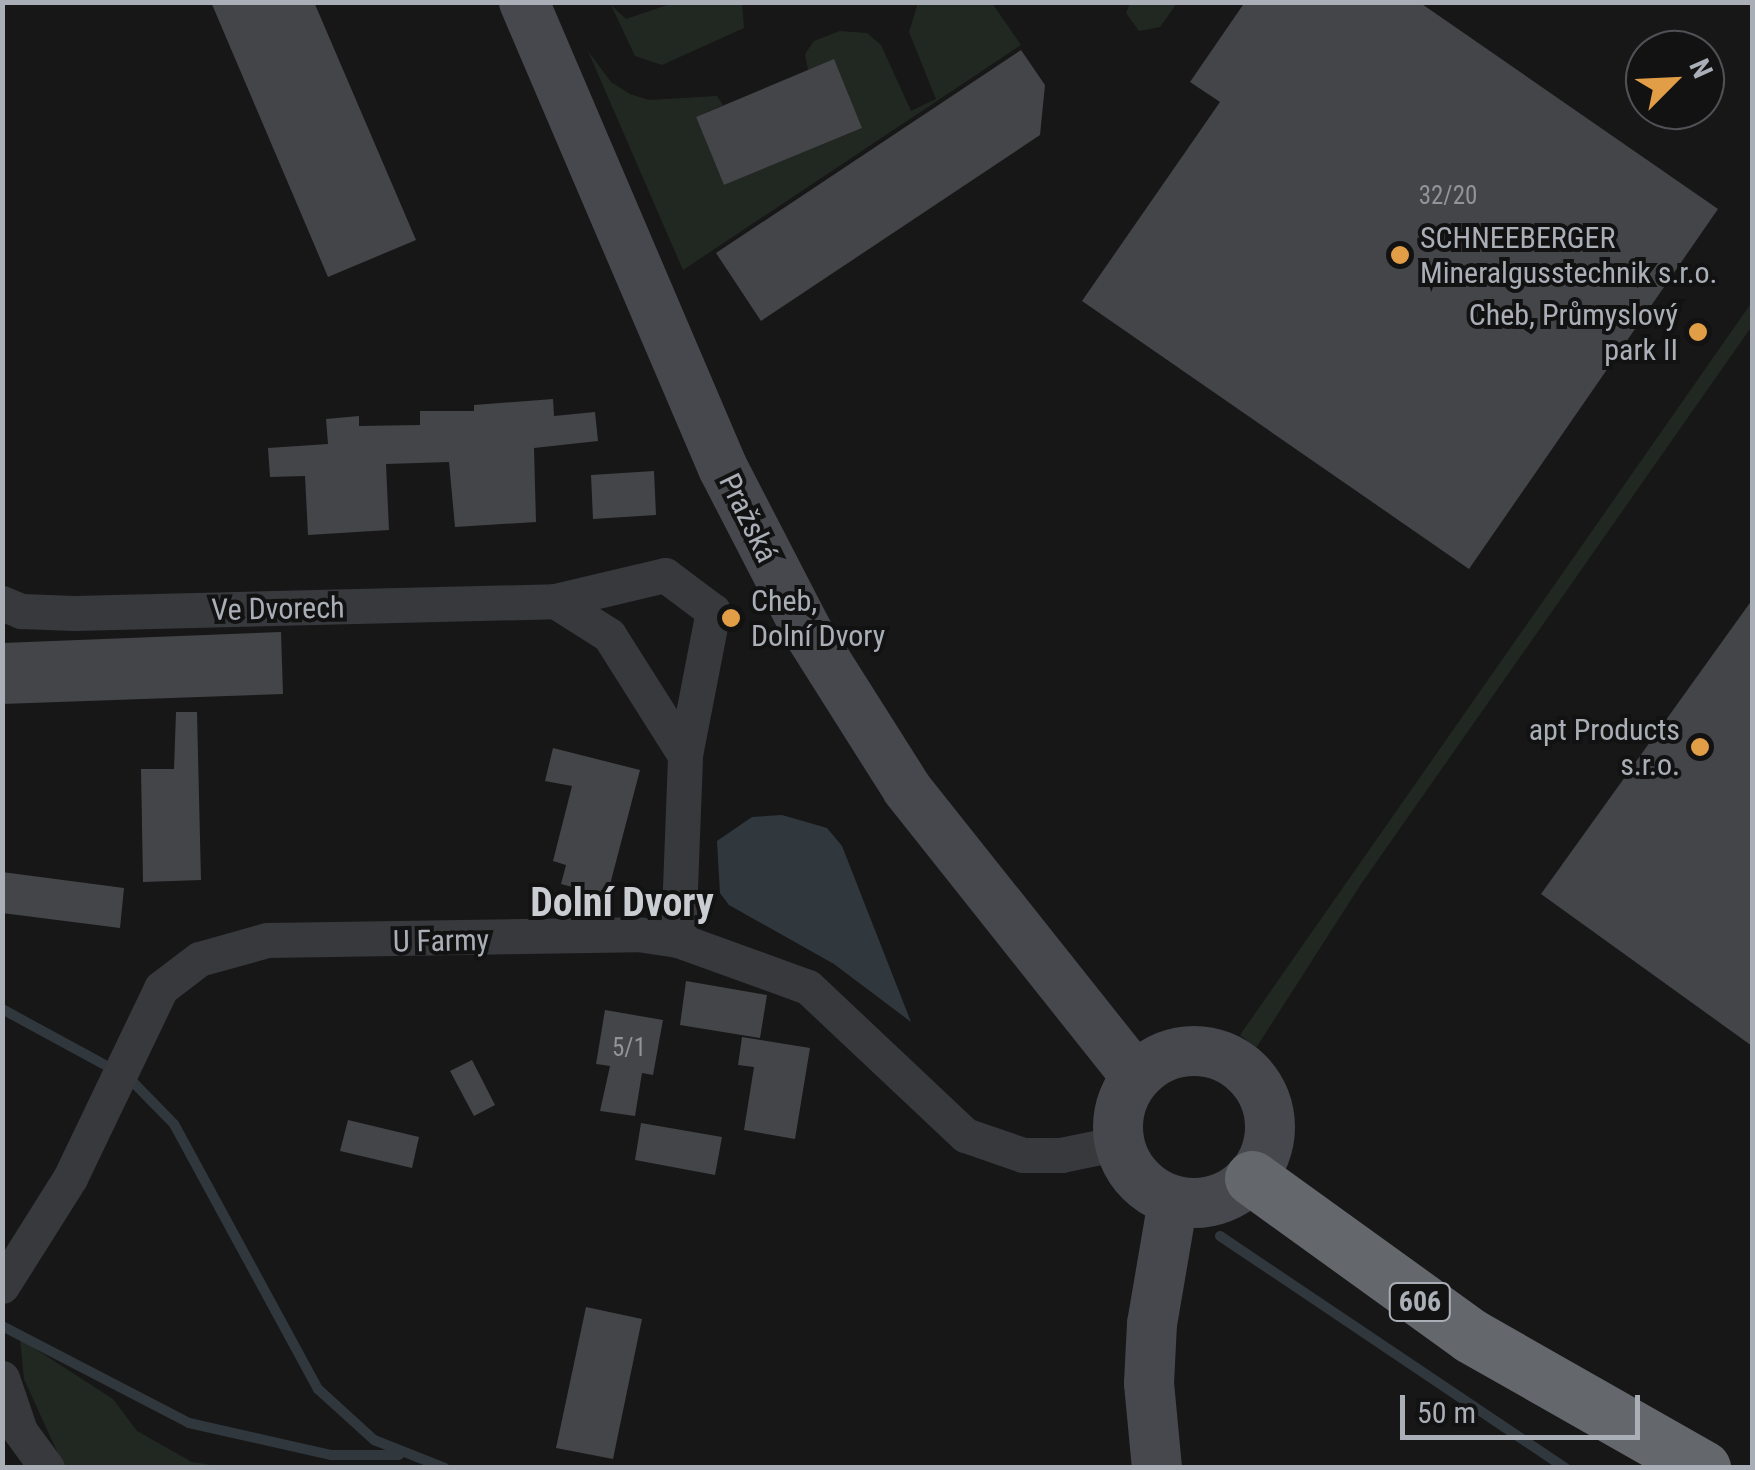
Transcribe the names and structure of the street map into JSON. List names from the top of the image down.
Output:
{
  "streets": {
    "highway": ["606"],
    "main road": ["Pražská"],
    "street": ["Ve Dvorech", "U Farmy"]
  },
  "crossings": [
    ["Pražská", "U Farmy"],
    ["Pražská", "606"],
    ["Ve Dvorech", "U Farmy"],
    ["U Farmy", "606"]
  ],
  "districts": ["Dolní Dvory"],
  "places": [
    "SCHNEEBERGER Mineralgusstechnik s.r.o.",
    "Cheb, Průmyslový park II",
    "Cheb, Dolní Dvory",
    "apt Products s.r.o."
  ],
  "house_numbers": ["32/20", "5/1"],
  "scale_bar": "50 m",
  "north": "top right"
}
